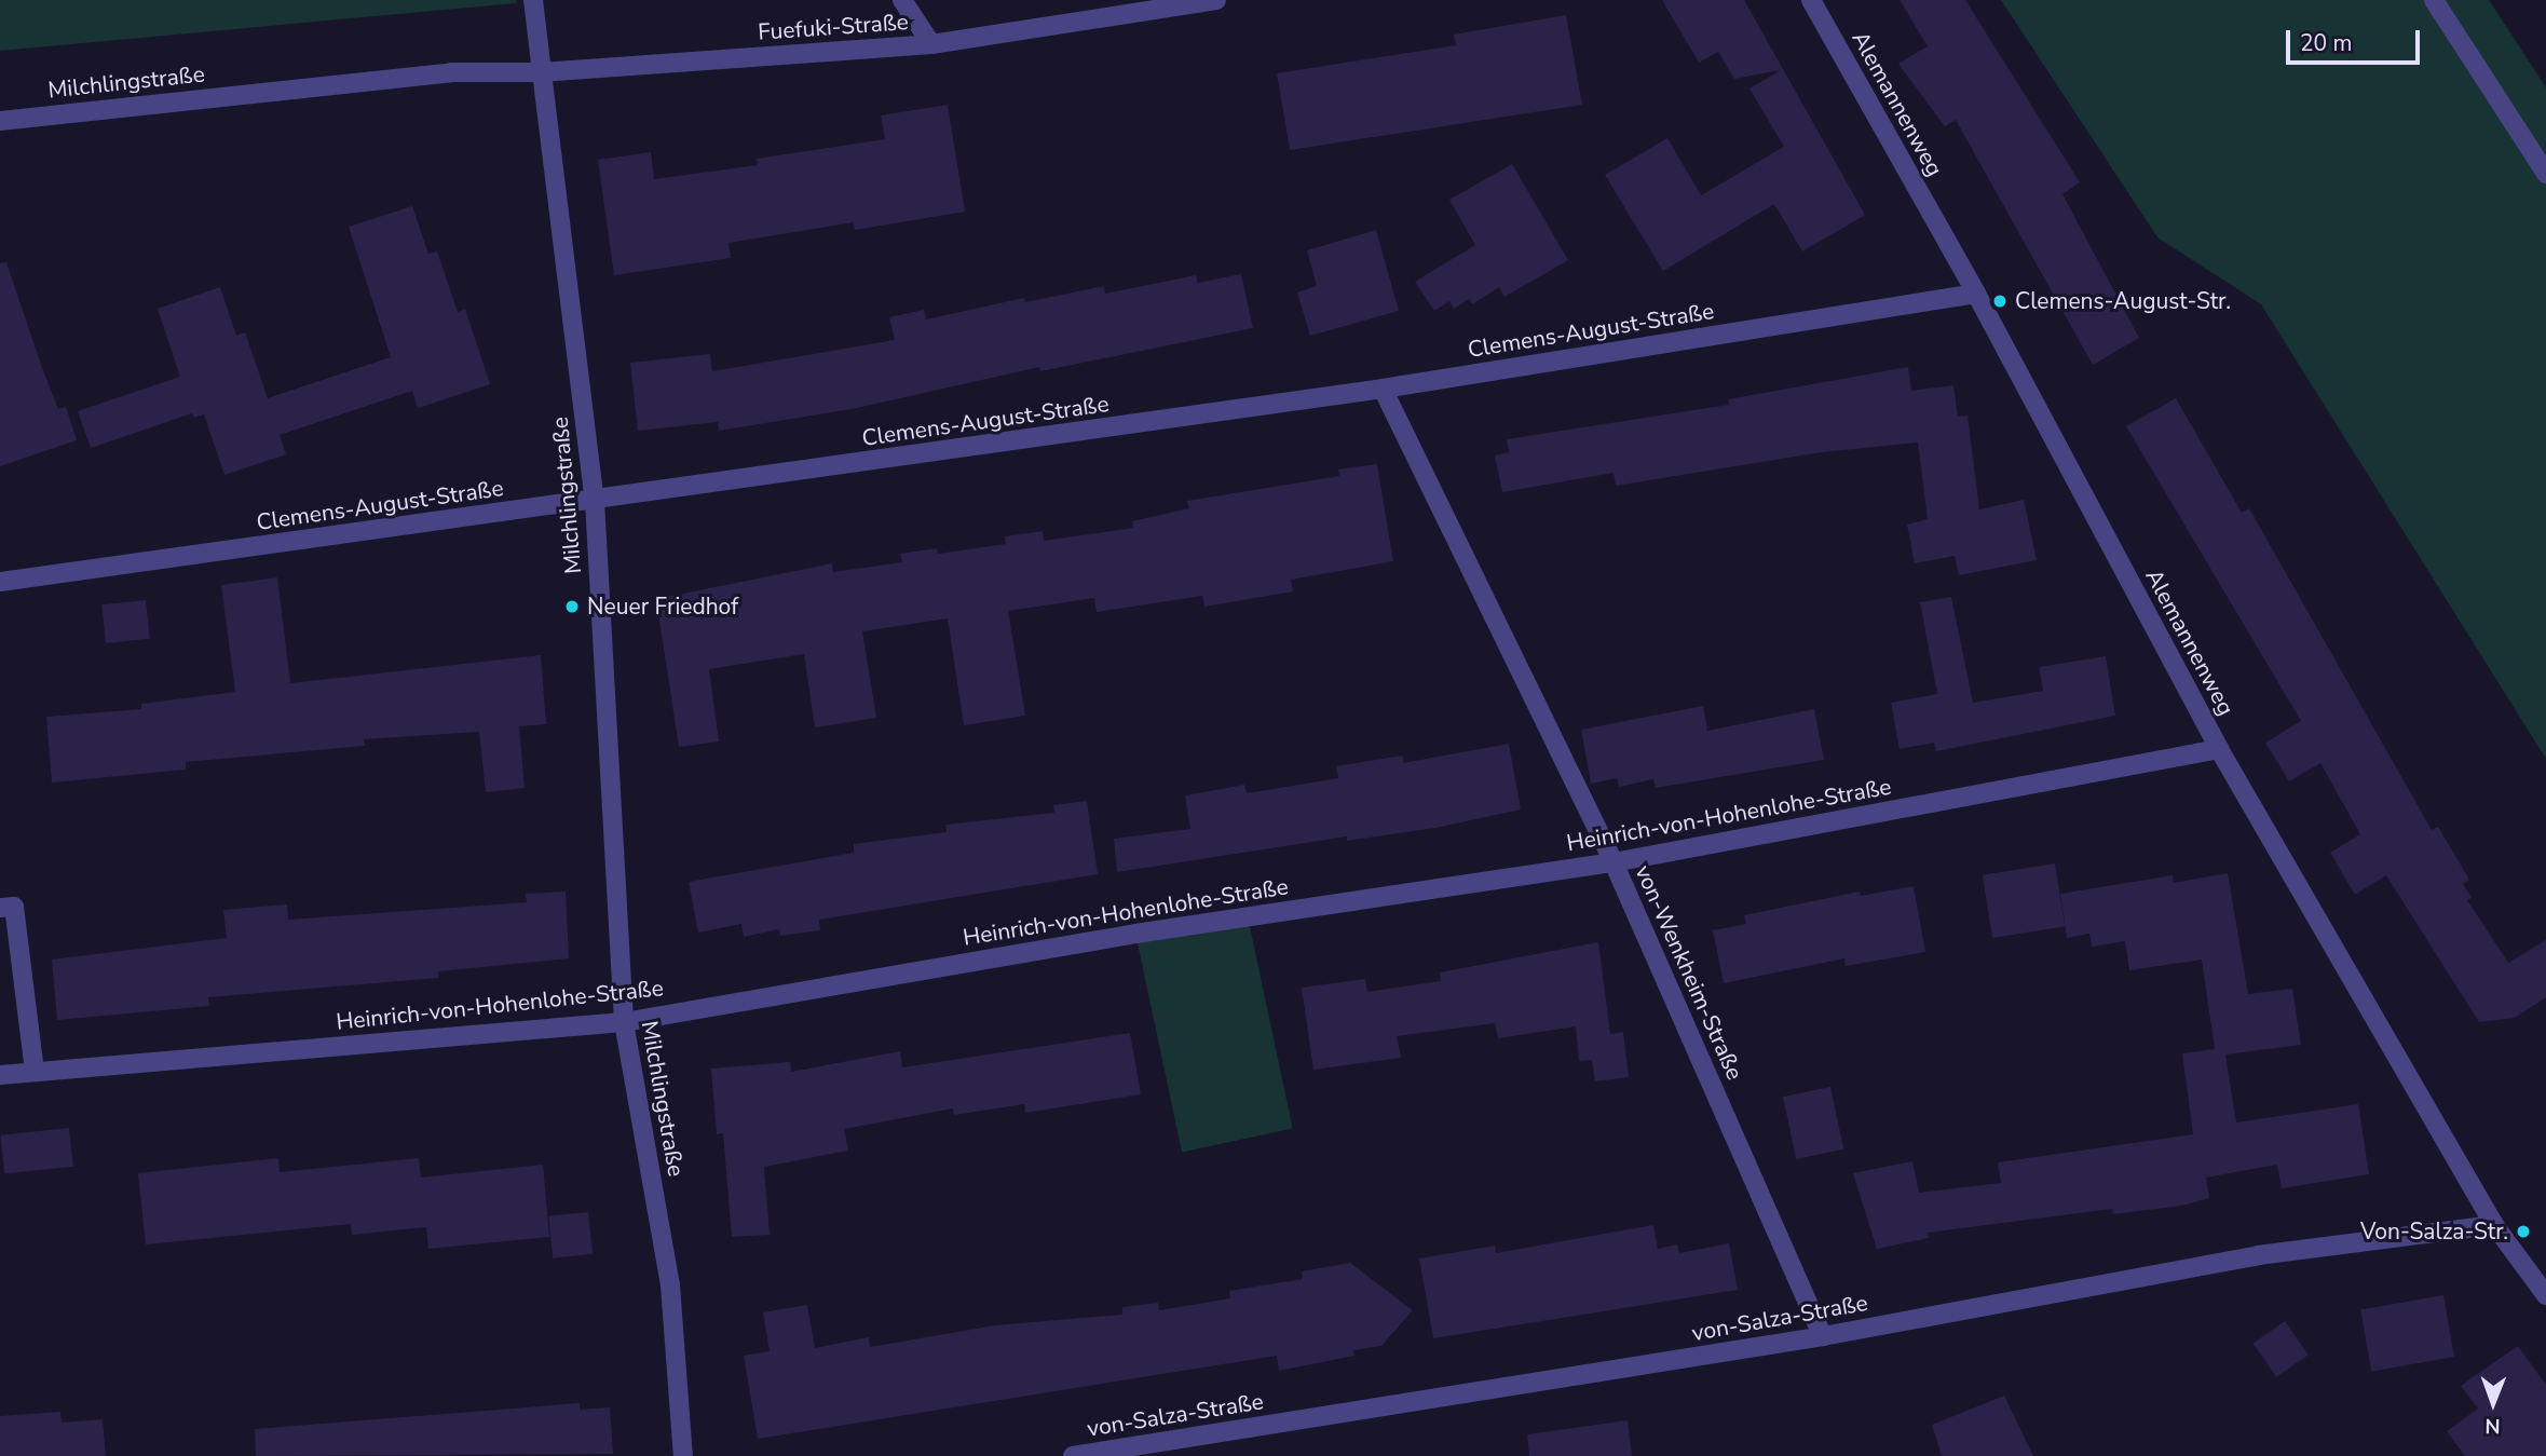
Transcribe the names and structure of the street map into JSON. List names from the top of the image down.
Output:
{
  "streets": {
    "street": [
      "Fuefuki-Straße",
      "Milchlingstraße",
      "Alemannenweg",
      "Clemens-August-Straße",
      "Heinrich-von-Hohenlohe-Straße",
      "von-Wenkheim-Straße",
      "von-Salza-Straße"
    ]
  },
  "crossings": [
    ["Fuefuki-Straße", "Milchlingstraße"],
    ["Milchlingstraße", "Clemens-August-Straße"],
    ["Milchlingstraße", "Heinrich-von-Hohenlohe-Straße"],
    ["Alemannenweg", "Clemens-August-Straße"],
    ["Alemannenweg", "Heinrich-von-Hohenlohe-Straße"],
    ["Alemannenweg", "von-Salza-Straße"],
    ["Clemens-August-Straße", "von-Wenkheim-Straße"],
    ["Heinrich-von-Hohenlohe-Straße", "von-Wenkheim-Straße"],
    ["von-Wenkheim-Straße", "von-Salza-Straße"]
  ],
  "places": ["Clemens-August-Str.", "Neuer Friedhof", "Von-Salza-Str."],
  "scale_bar": "20 m",
  "north": "bottom"
}
